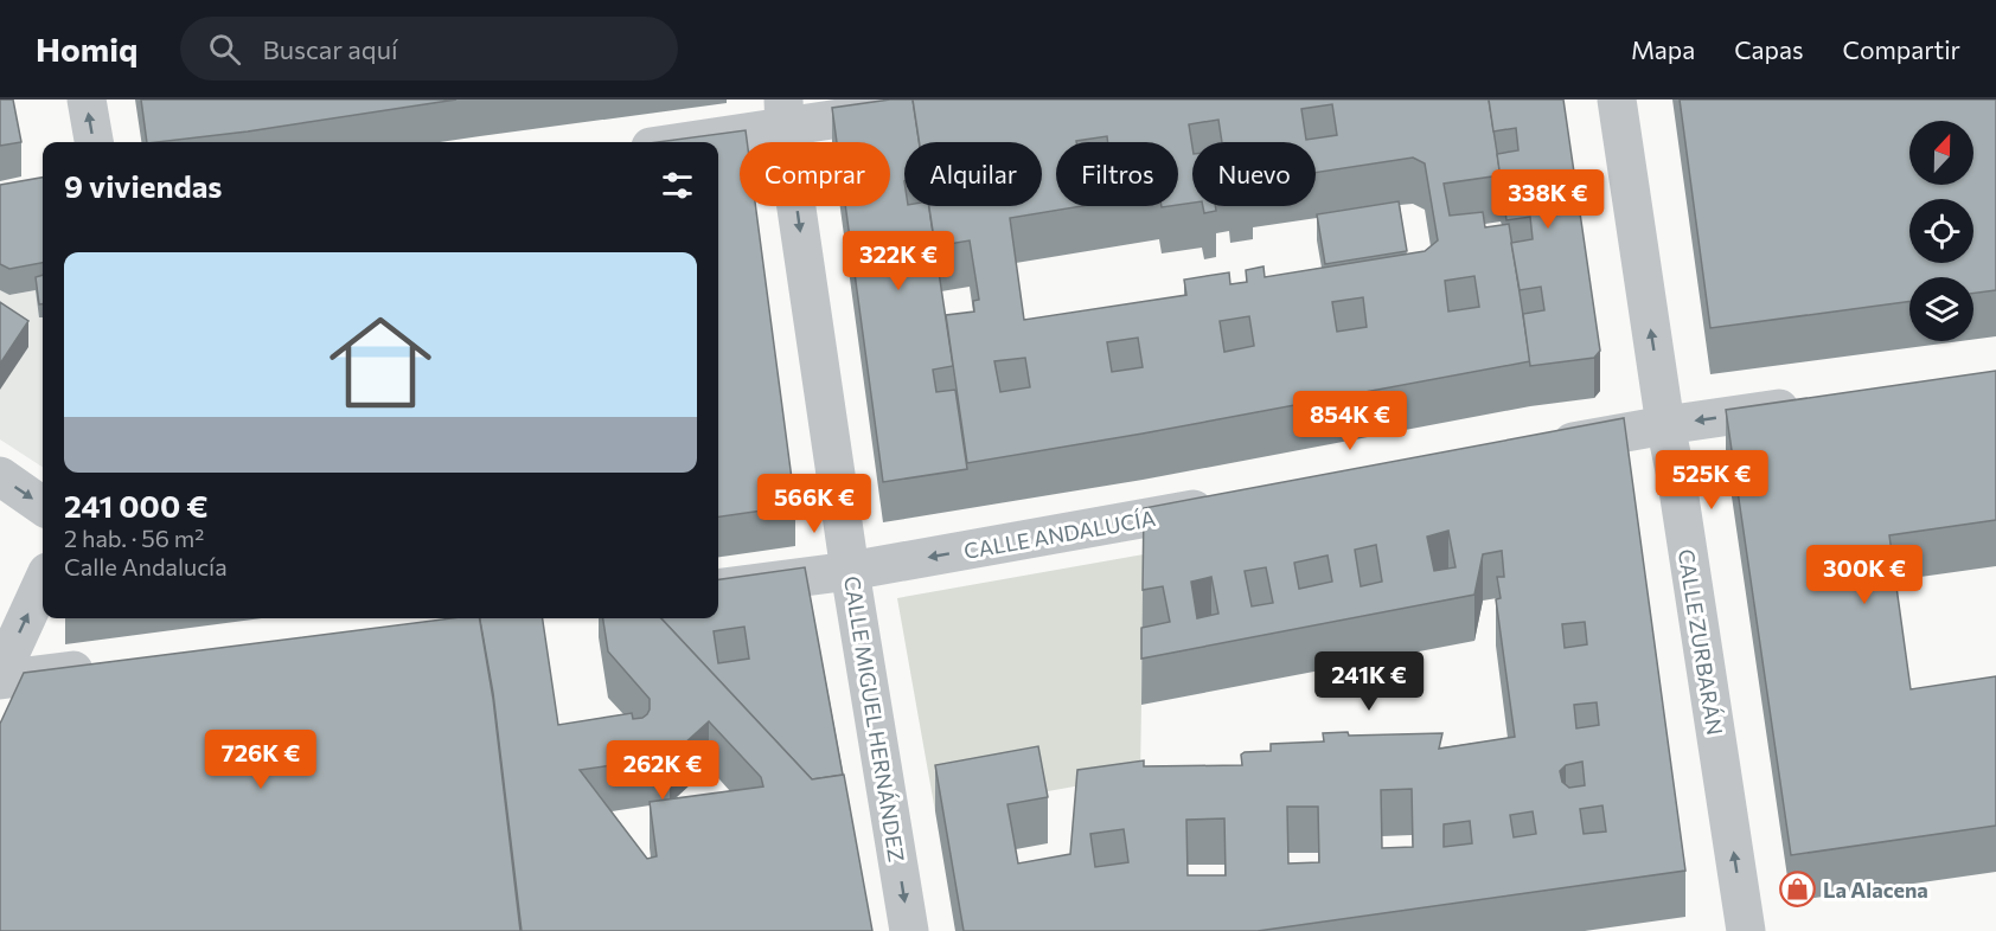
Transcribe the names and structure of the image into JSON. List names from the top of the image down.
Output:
{
  "streets": {
    "street": ["CALLE ANDALUCÍA", "CALLE ZURBARÁN", "CALLE MIGUEL HERNÁNDEZ"]
  },
  "crossings": [
    ["CALLE ANDALUCÍA", "CALLE MIGUEL HERNÁNDEZ"]
  ],
  "one_way": ["CALLE ANDALUCÍA", "CALLE ZURBARÁN", "CALLE MIGUEL HERNÁNDEZ"],
  "places": {
    "shop": ["La Alacena"]
  },
  "north": "top",
  "page": {
    "header": "Homiq",
    "search": "Buscar aquí",
    "nav": ["Mapa", "Capas", "Compartir"],
    "chip": [
      "Comprar",
      "Alquilar",
      "Filtros",
      "Nuevo"
    ],
    "heading": "9 viviendas",
    "price": [
      "338K €",
      "322K €",
      "854K €",
      "525K €",
      "566K €",
      "300K €",
      "241K €",
      "726K €",
      "262K €"
    ],
    "list": [
      {
        "name": "241 000 €",
        "note": "2 hab. · 56 m² · Calle Andalucía"
      }
    ]
  }
}
